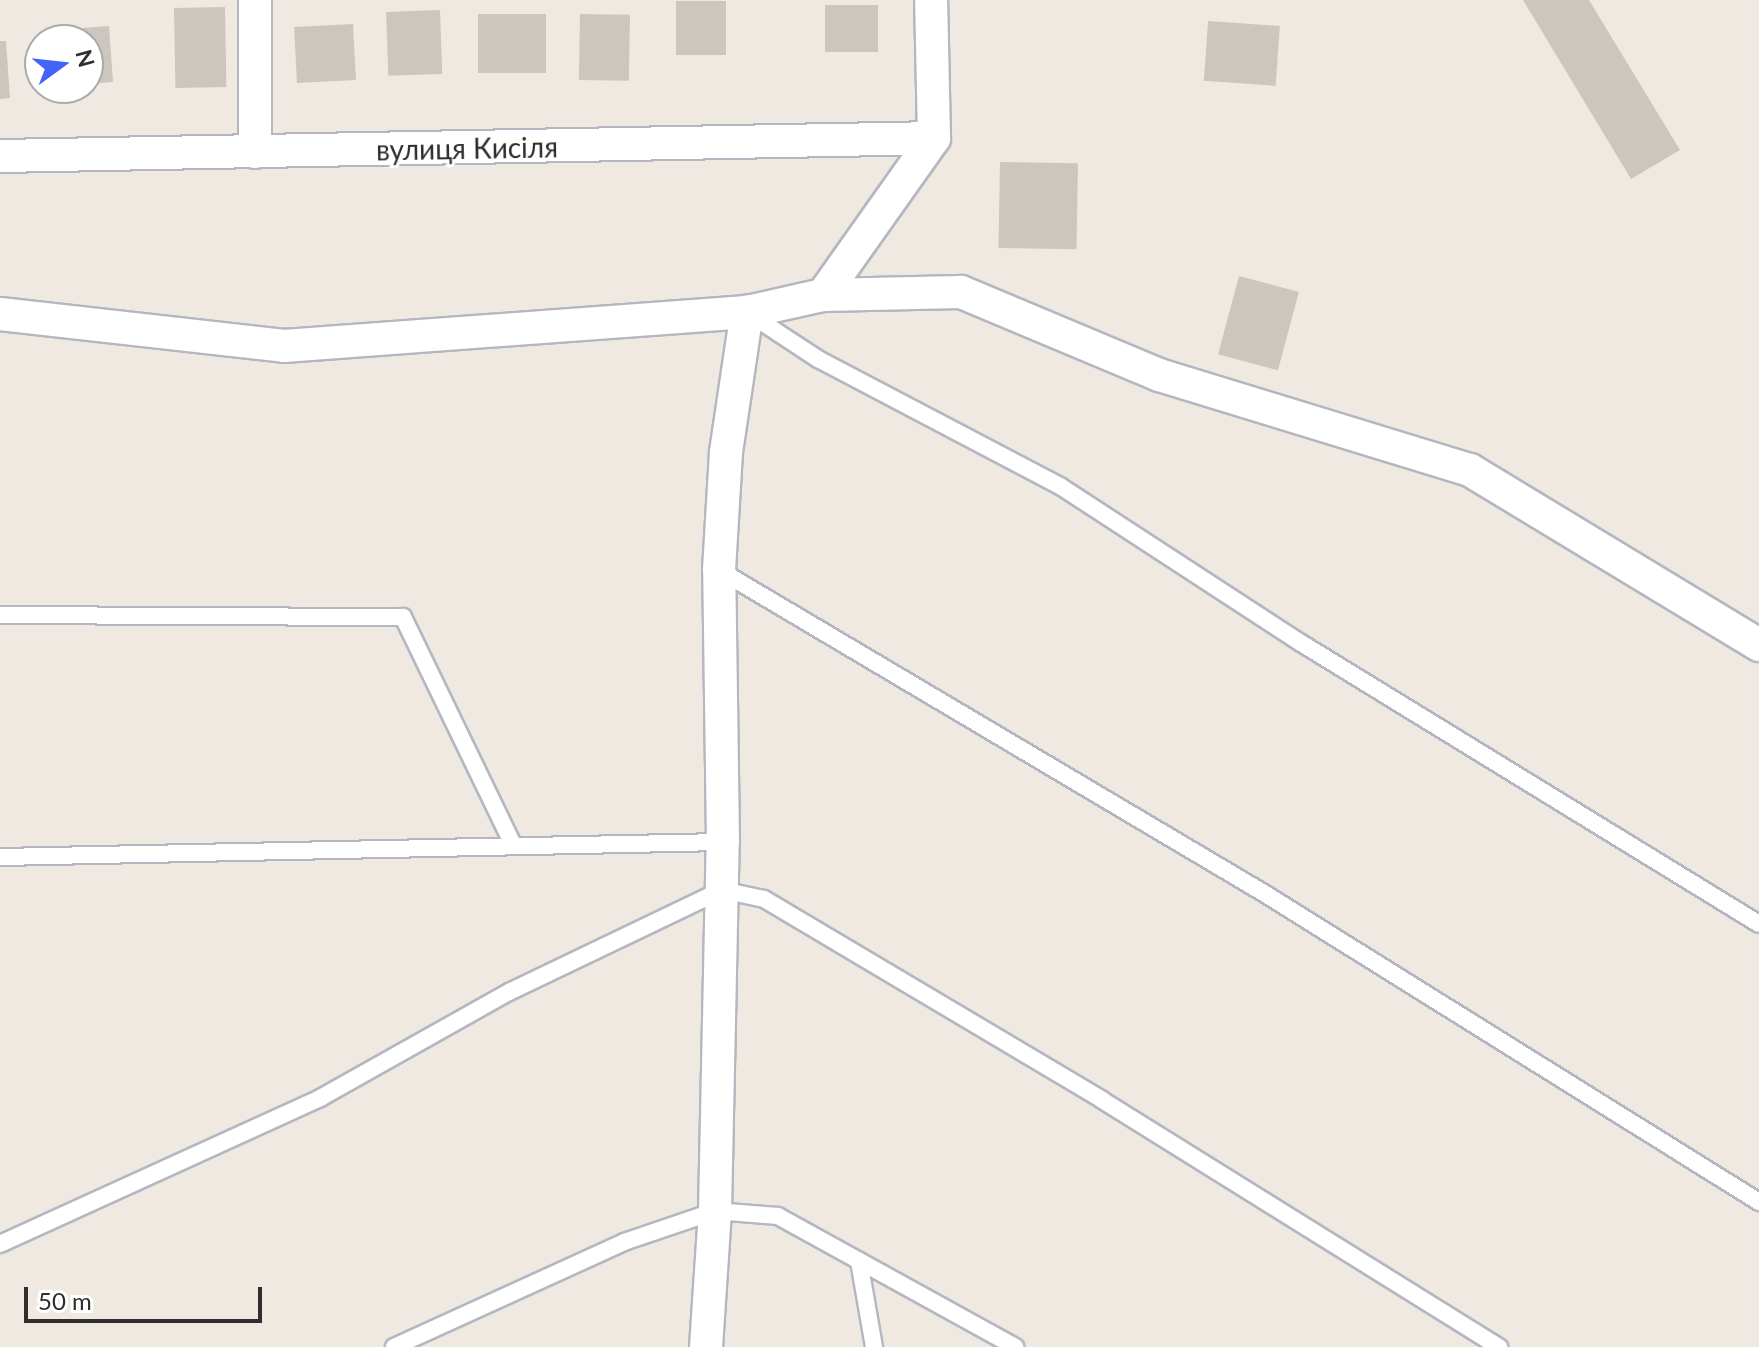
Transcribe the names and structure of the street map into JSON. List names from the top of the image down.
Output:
{
  "streets": {
    "street": ["вулиця Кисіля"]
  },
  "scale_bar": "50 m",
  "north": "right"
}
